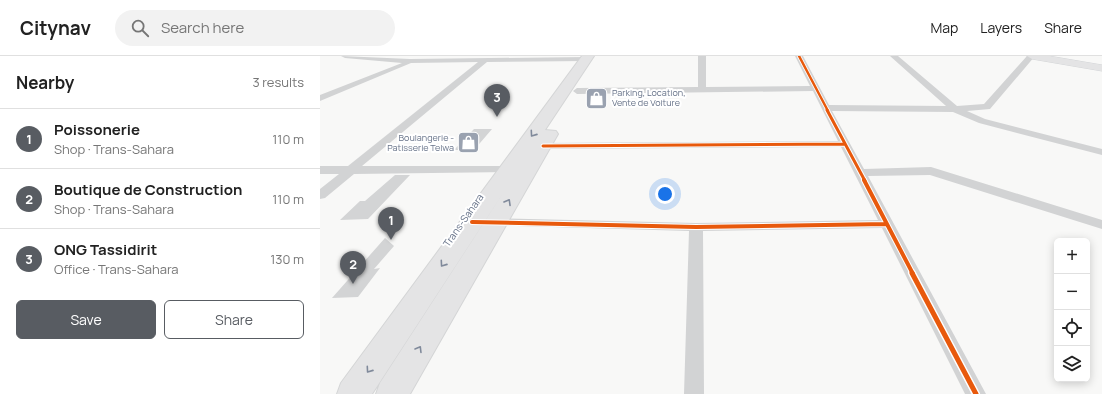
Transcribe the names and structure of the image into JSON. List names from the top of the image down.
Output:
{
  "streets": {
    "main road": ["Trans-Sahara"]
  },
  "places": {
    "shop": ["Parking, Location, Vente de Voiture", "Boulangerie - Patisserie Telwa"]
  },
  "page": {
    "header": "Citynav",
    "search": "Search here",
    "nav": ["Map", "Layers", "Share"],
    "heading": ["Nearby", "3 results"],
    "pins": ["3", "1", "2"],
    "list": [
      {
        "mark": "1",
        "name": "Poissonerie",
        "note": "Shop · Trans-Sahara",
        "value": "110 m"
      },
      {
        "mark": "2",
        "name": "Boutique de Construction",
        "note": "Shop · Trans-Sahara",
        "value": "110 m"
      },
      {
        "mark": "3",
        "name": "ONG Tassidirit",
        "note": "Office · Trans-Sahara",
        "value": "130 m"
      }
    ],
    "map_buttons": ["+", "−"],
    "buttons": ["Save", "Share"]
  }
}
